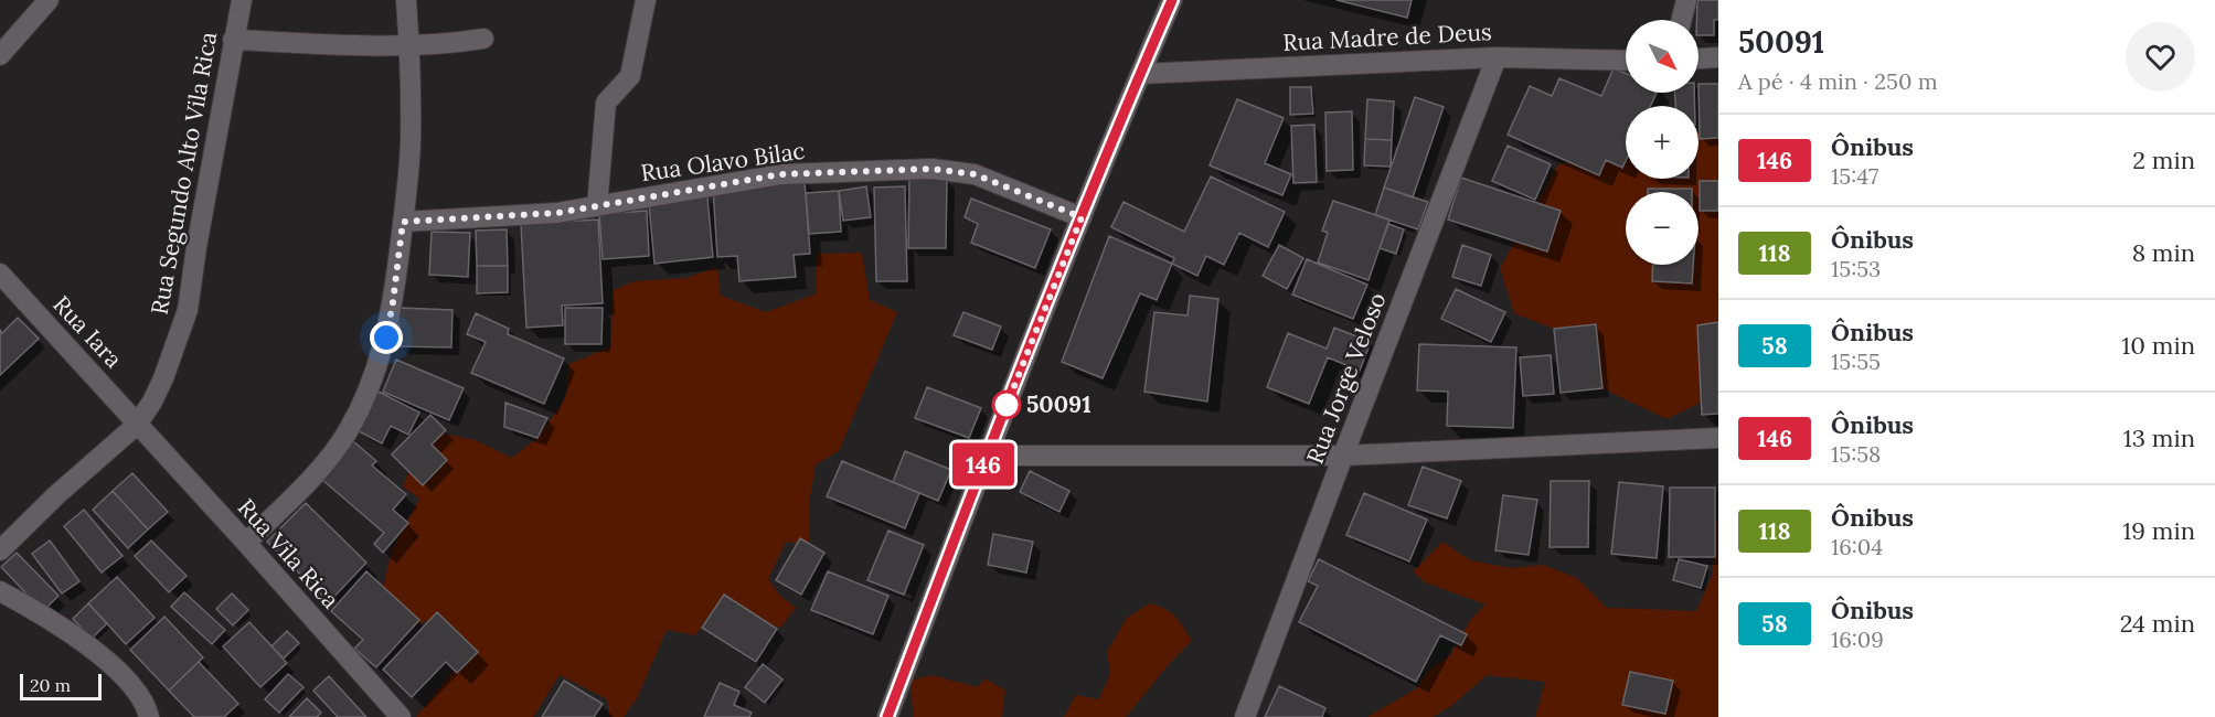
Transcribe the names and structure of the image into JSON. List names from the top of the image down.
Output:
{
  "streets": {
    "street": [
      "Rua Madre de Deus",
      "Rua Olavo Bilac",
      "Rua Segundo Alto Vila Rica",
      "Rua Iara",
      "Rua Jorge Veloso",
      "Rua Vila Rica"
    ]
  },
  "crossings": [
    ["Rua Madre de Deus", "Rua Jorge Veloso"],
    ["Rua Segundo Alto Vila Rica", "Rua Iara"],
    ["Rua Segundo Alto Vila Rica", "Rua Vila Rica"],
    ["Rua Iara", "Rua Vila Rica"]
  ],
  "places": ["50091"],
  "lines": ["bus line 146"],
  "scale_bar": "20 m",
  "north": "bottom right",
  "page": {
    "on_map": "146",
    "heading": ["50091", "A pé · 4 min · 250 m"],
    "map_buttons": ["+", "−"],
    "list": [
      {
        "mark": "146",
        "name": "Ônibus",
        "note": "15:47",
        "value": "2 min"
      },
      {
        "mark": "118",
        "name": "Ônibus",
        "note": "15:53",
        "value": "8 min"
      },
      {
        "mark": "58",
        "name": "Ônibus",
        "note": "15:55",
        "value": "10 min"
      },
      {
        "mark": "146",
        "name": "Ônibus",
        "note": "15:58",
        "value": "13 min"
      },
      {
        "mark": "118",
        "name": "Ônibus",
        "note": "16:04",
        "value": "19 min"
      },
      {
        "mark": "58",
        "name": "Ônibus",
        "note": "16:09",
        "value": "24 min"
      }
    ],
    "scale": "20 m"
  }
}
